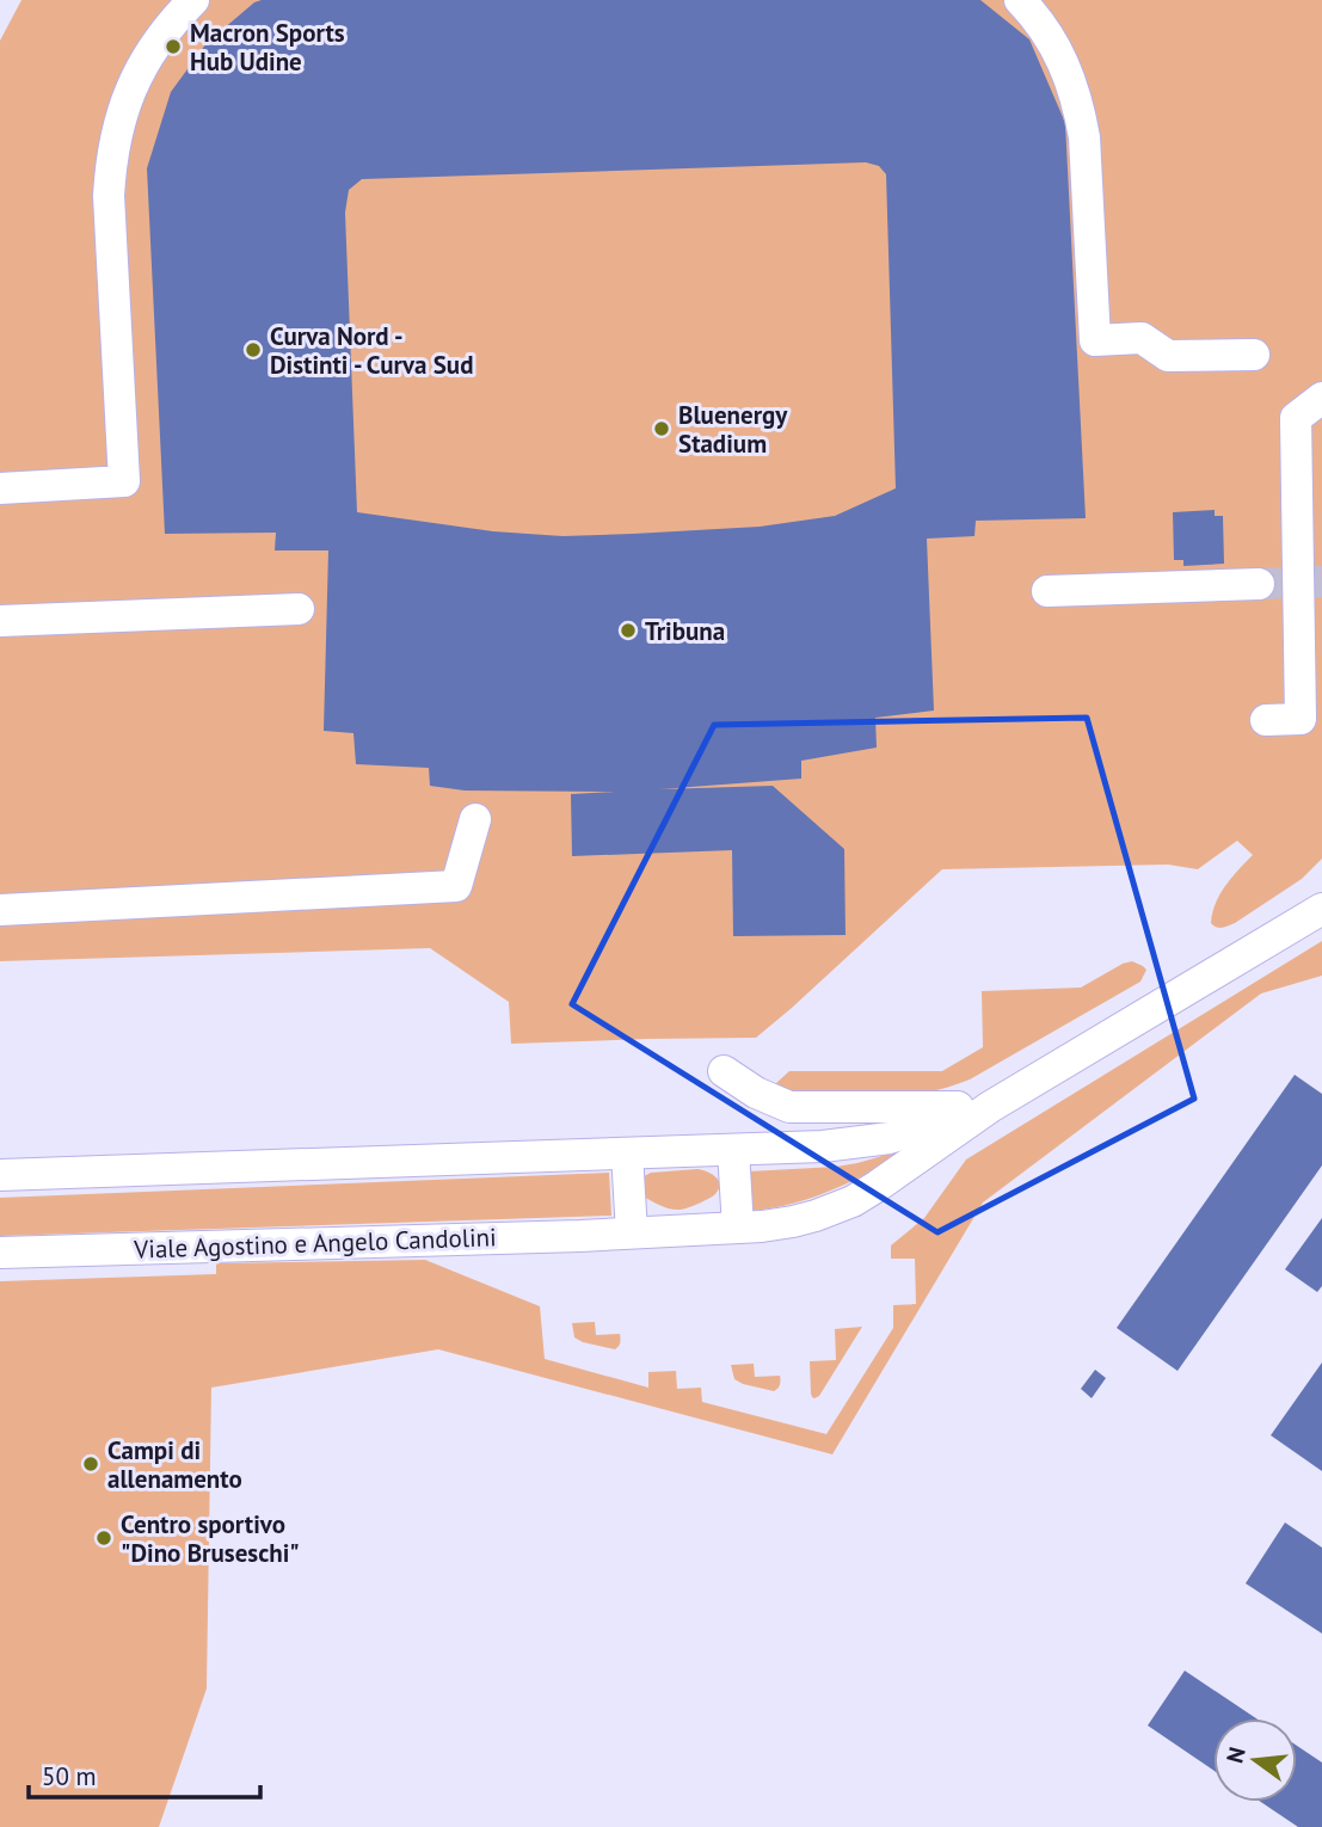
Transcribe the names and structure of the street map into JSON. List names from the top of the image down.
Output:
{
  "streets": {
    "street": ["Viale Agostino e Angelo Candolini"]
  },
  "places": [
    "Macron Sports Hub Udine",
    "Curva Nord - Distinti - Curva Sud",
    "Bluenergy Stadium",
    "Tribuna",
    "Campi di allenamento",
    "Centro sportivo \"Dino Bruseschi\""
  ],
  "scale_bar": "50 m",
  "north": "left"
}
